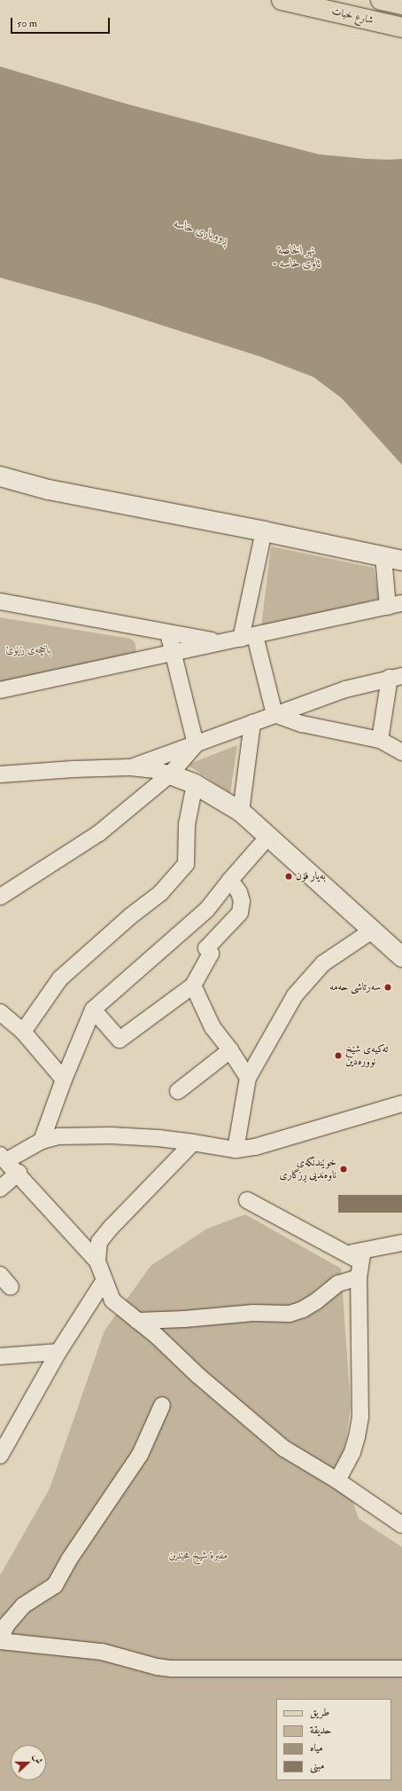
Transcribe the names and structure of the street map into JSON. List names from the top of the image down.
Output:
{
  "streets": {
    "main road": ["شارع خبات"]
  },
  "water": ["ڕووباری خاسە", "نهر الخاصة - ئاوی خاسە"],
  "parks": ["باخچەی زێوێ", "مقبرة شيخ محێدین"],
  "places": [
    "بەیار فۆن",
    "سەرتاشی حەمە",
    "تەکیەی شێخ نوورەدین",
    "خوێندنگەی ناوەندیی ڕزگاری"
  ],
  "legend": [
    "طريق",
    "حديقة",
    "مياه",
    "مبنى"
  ],
  "scale_bar": "50 m",
  "north": "right"
}
